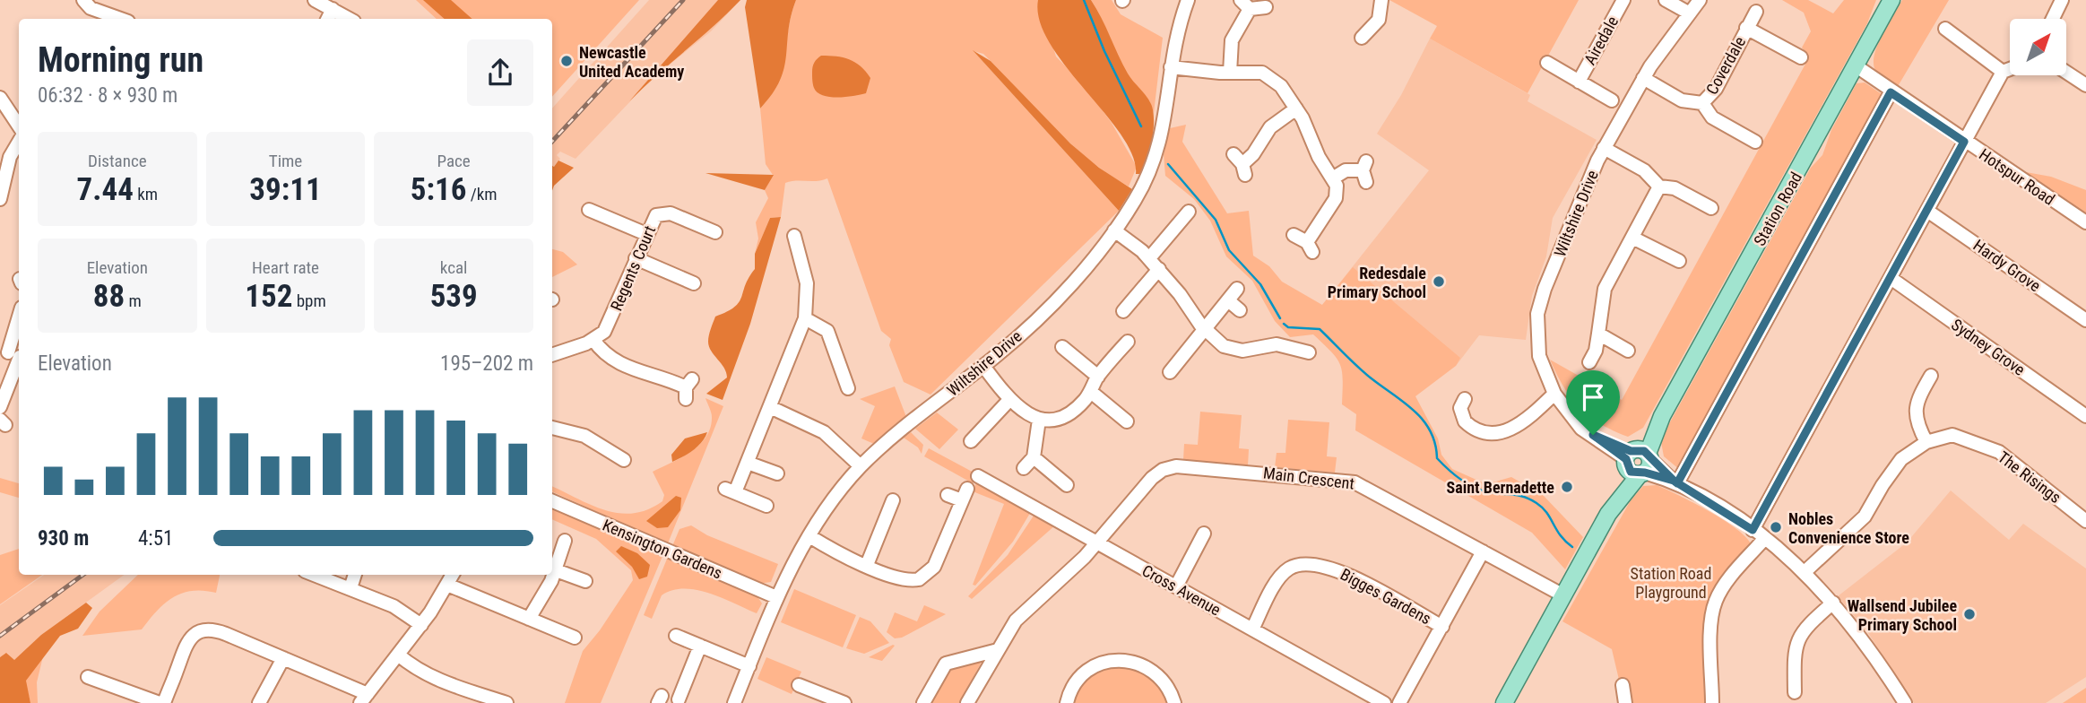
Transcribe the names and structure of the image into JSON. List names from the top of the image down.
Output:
{
  "streets": {
    "main road": ["Station Road"],
    "street": [
      "Airedale",
      "Coverdale",
      "Hotspur Road",
      "Wiltshire Drive",
      "Hardy Grove",
      "Regents Court",
      "Sydney Grove",
      "The Risings",
      "Main Crescent",
      "Kensington Gardens",
      "Cross Avenue",
      "Bigges Gardens"
    ]
  },
  "crossings": [
    ["Coverdale", "Wiltshire Drive"],
    ["Hotspur Road", "Station Road"],
    ["Station Road", "Wiltshire Drive"],
    ["Station Road", "Main Crescent"],
    ["Wiltshire Drive", "The Risings"],
    ["Wiltshire Drive", "Kensington Gardens"],
    ["Main Crescent", "Cross Avenue"],
    ["Cross Avenue", "Bigges Gardens"]
  ],
  "parks": ["Station Road Playground"],
  "places": [
    "Newcastle United Academy",
    "Redesdale Primary School",
    "Saint Bernadette",
    "Nobles Convenience Store",
    "Wallsend Jubilee Primary School"
  ],
  "north": "top right",
  "page": {
    "heading": ["Morning run", "06:32 · 8 × 930 m"],
    "stats": [
      ["Distance", "7.44 km"],
      ["Time", "39:11"],
      ["Pace", "5:16 /km"],
      ["Elevation", "88 m"],
      ["Heart rate", "152 bpm"],
      ["kcal", "539"]
    ],
    "chart": ["Elevation", "195–202 m"],
    "list": [
      {
        "name": "930 m",
        "note": "4:51"
      }
    ]
  }
}
